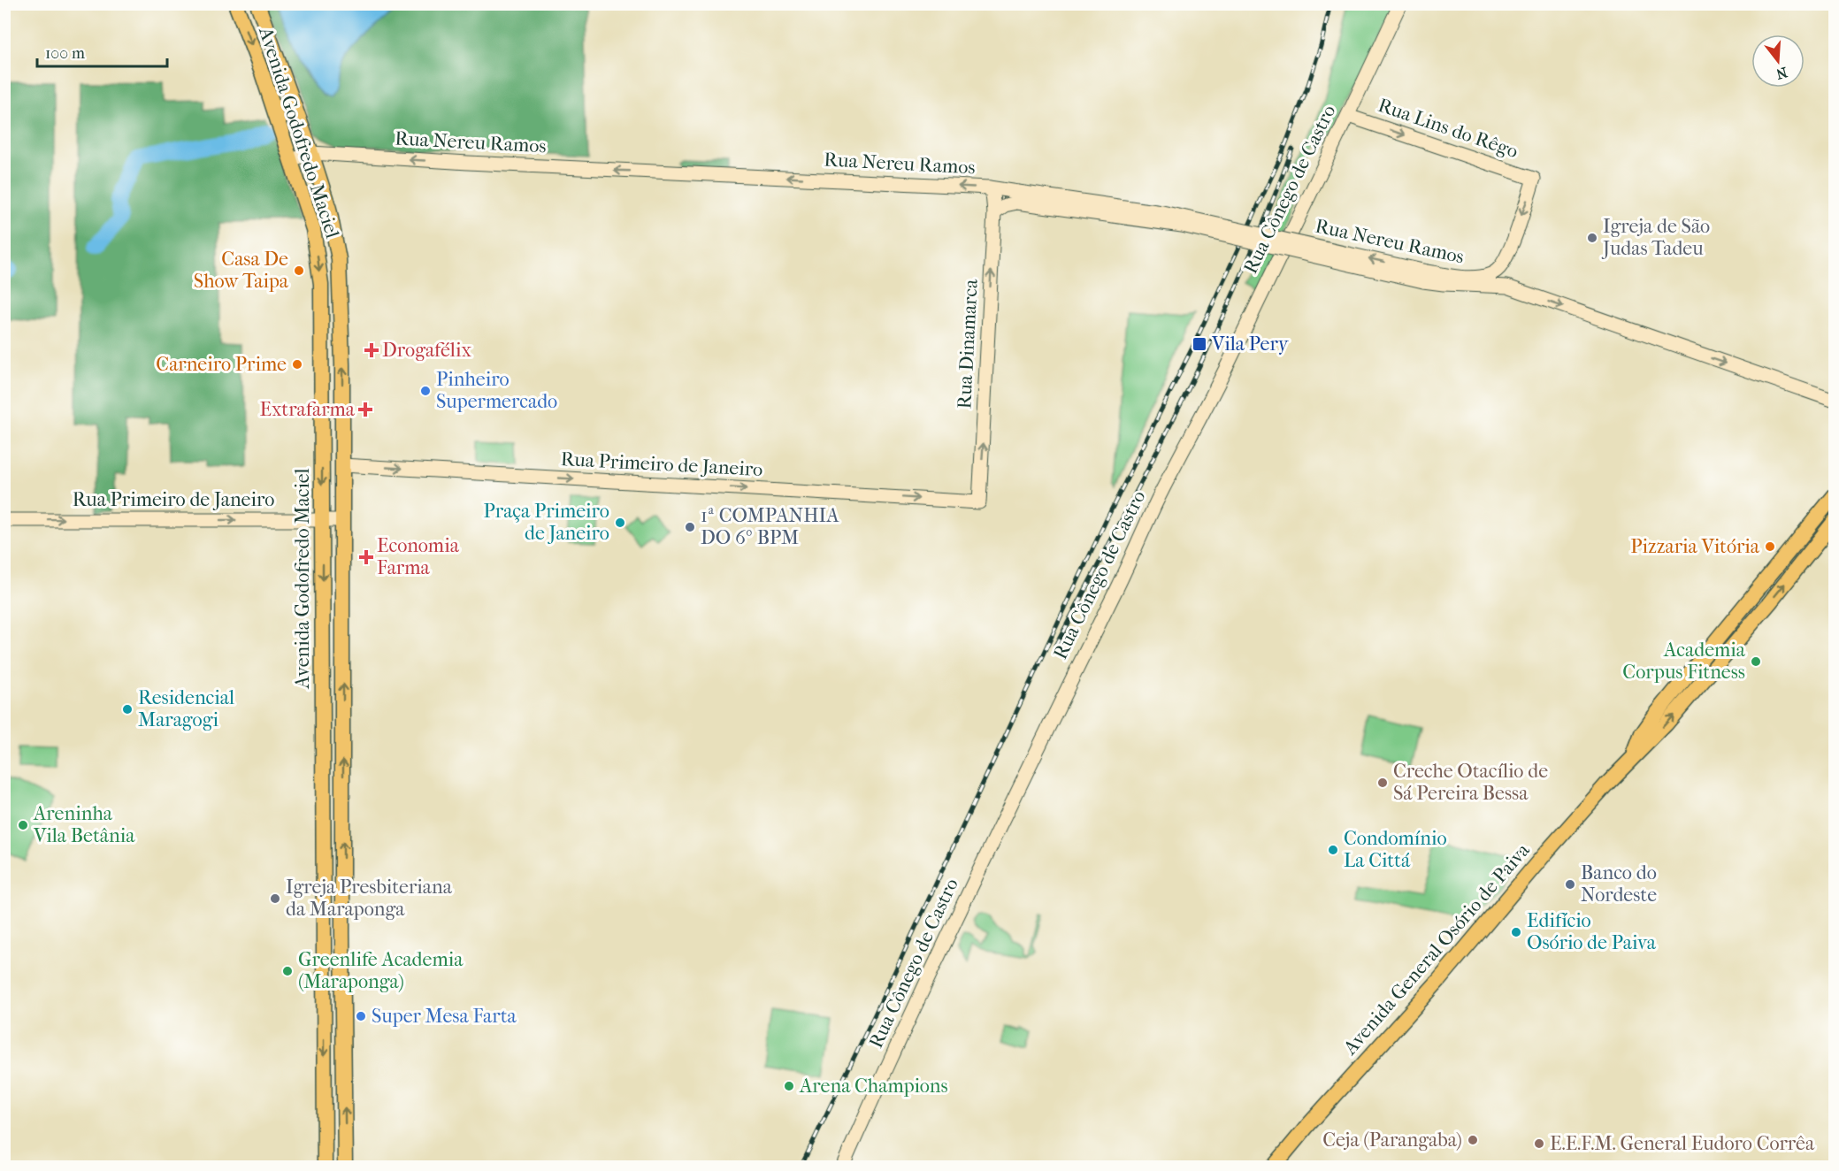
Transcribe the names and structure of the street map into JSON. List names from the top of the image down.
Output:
{
  "streets": {
    "main road": ["Avenida Godofredo Maciel", "Avenida General Osório de Paiva"],
    "street": [
      "Rua Lins do Rêgo",
      "Rua Nereu Ramos",
      "Rua Cônego de Castro",
      "Rua Dinamarca",
      "Rua Primeiro de Janeiro"
    ]
  },
  "crossings": [
    ["Rua Lins do Rêgo", "Rua Nereu Ramos"],
    ["Rua Lins do Rêgo", "Rua Cônego de Castro"],
    ["Avenida Godofredo Maciel", "Rua Nereu Ramos"],
    ["Avenida Godofredo Maciel", "Rua Primeiro de Janeiro"],
    ["Rua Nereu Ramos", "Rua Dinamarca"],
    ["Rua Dinamarca", "Rua Primeiro de Janeiro"]
  ],
  "one_way": ["Rua Dinamarca", "Rua Primeiro de Janeiro"],
  "places": {
    "other": [
      "Igreja de São Judas Tadeu",
      "Casa De Show Taipa",
      "Carneiro Prime",
      "Pinheiro Supermercado",
      "Praça Primeiro de Janeiro",
      "1ª COMPANHIA DO 6º BPM",
      "Pizzaria Vitória",
      "Academia Corpus Fitness",
      "Residencial Maragogi",
      "Creche Otacílio de Sá Pereira Bessa",
      "Areninha Vila Betânia",
      "Condomínio La Cittá",
      "Banco do Nordeste",
      "Igreja Presbiteriana da Maraponga",
      "Edifício Osório de Paiva",
      "Greenlife Academia (Maraponga)",
      "Super Mesa Farta",
      "Arena Champions",
      "Ceja (Parangaba)",
      "E.E.F.M. General Eudoro Corrêa"
    ],
    "transit": ["Vila Pery"],
    "health": ["Drogafélix", "Extrafarma", "Economia Farma"]
  },
  "scale_bar": "100 m",
  "north": "bottom"
}
